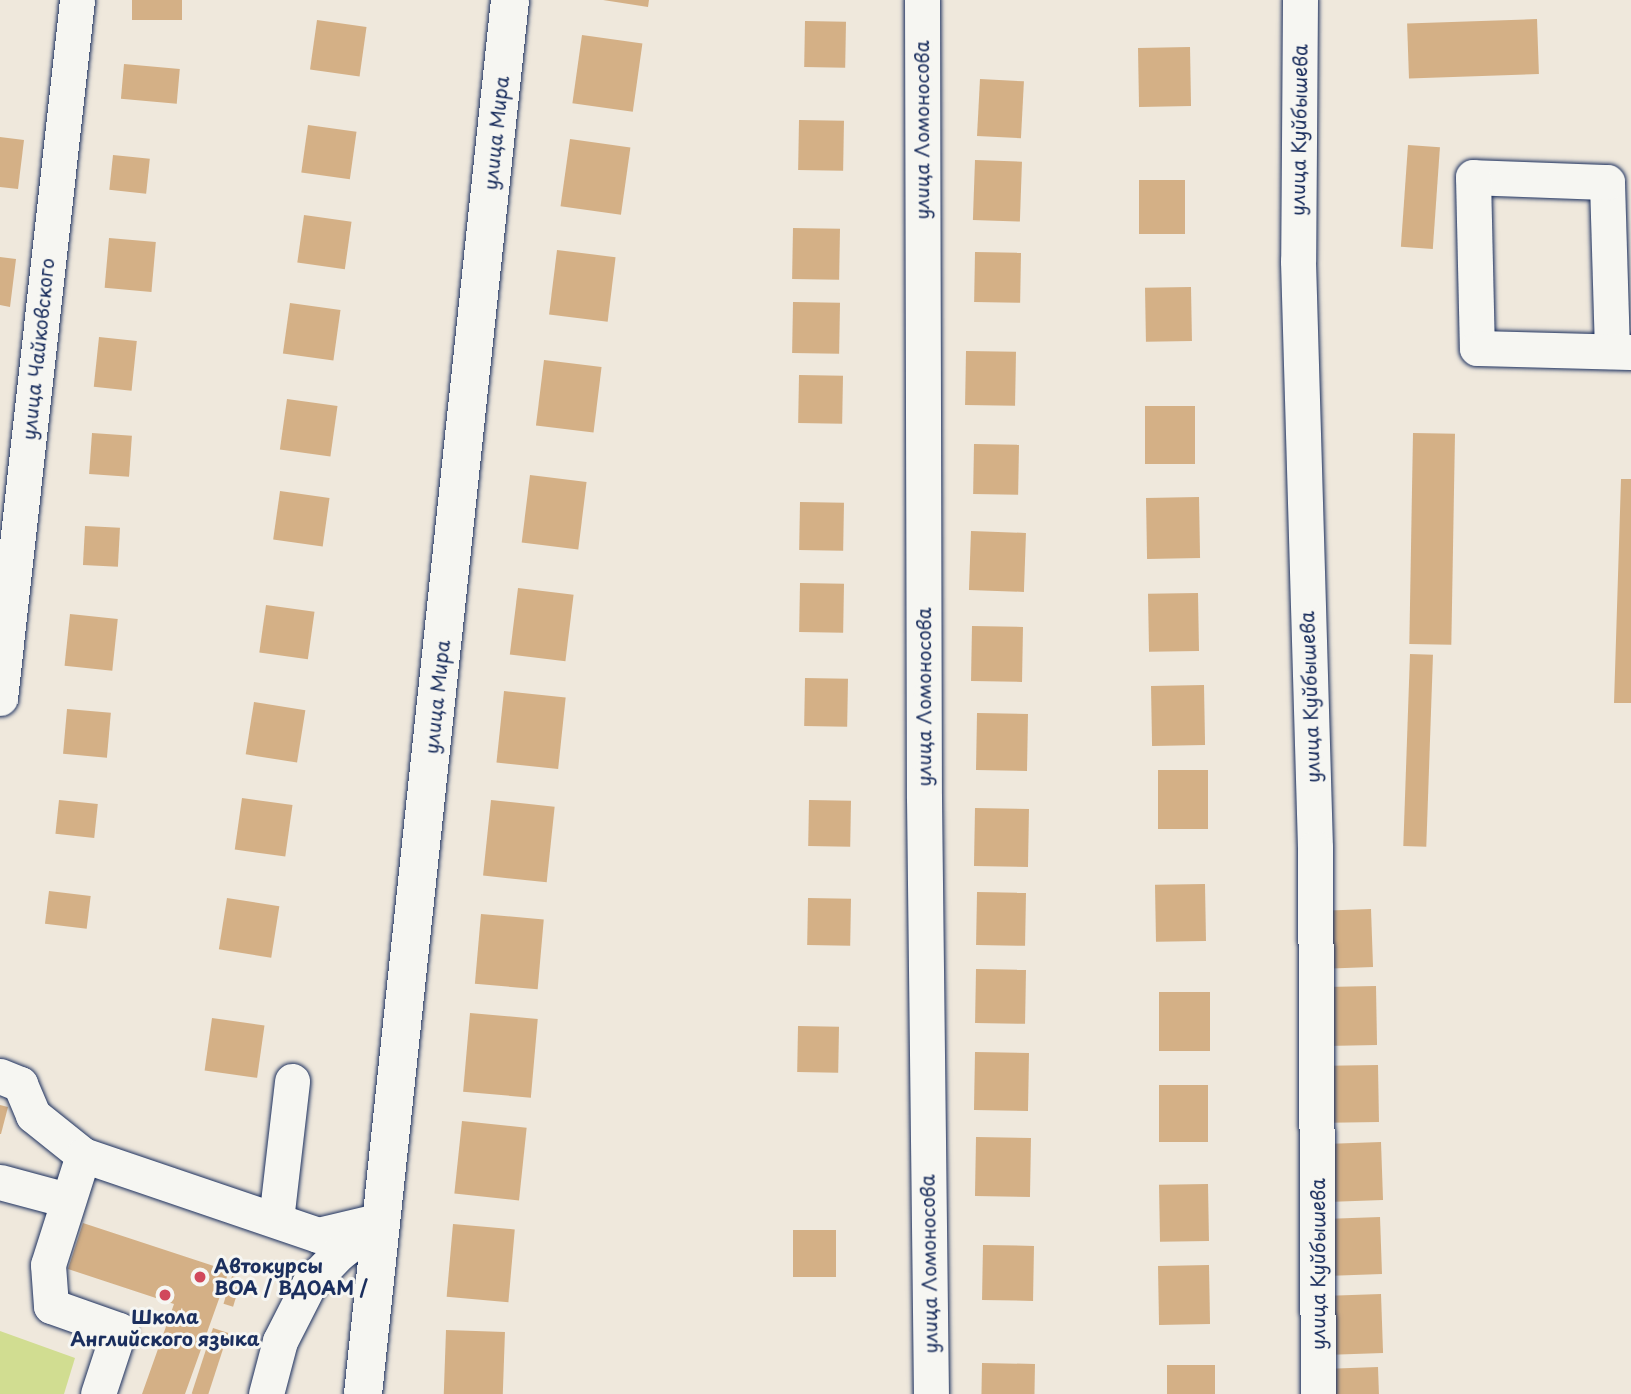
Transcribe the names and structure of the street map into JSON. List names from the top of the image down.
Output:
{
  "streets": {
    "main road": ["улица Мира"],
    "street": ["улица Ломоносова", "улица Куйбышева", "улица Чайковского"]
  },
  "places": ["Автокурсы ВОА / ВДОАМ /", "Школа Английского языка"]
}
